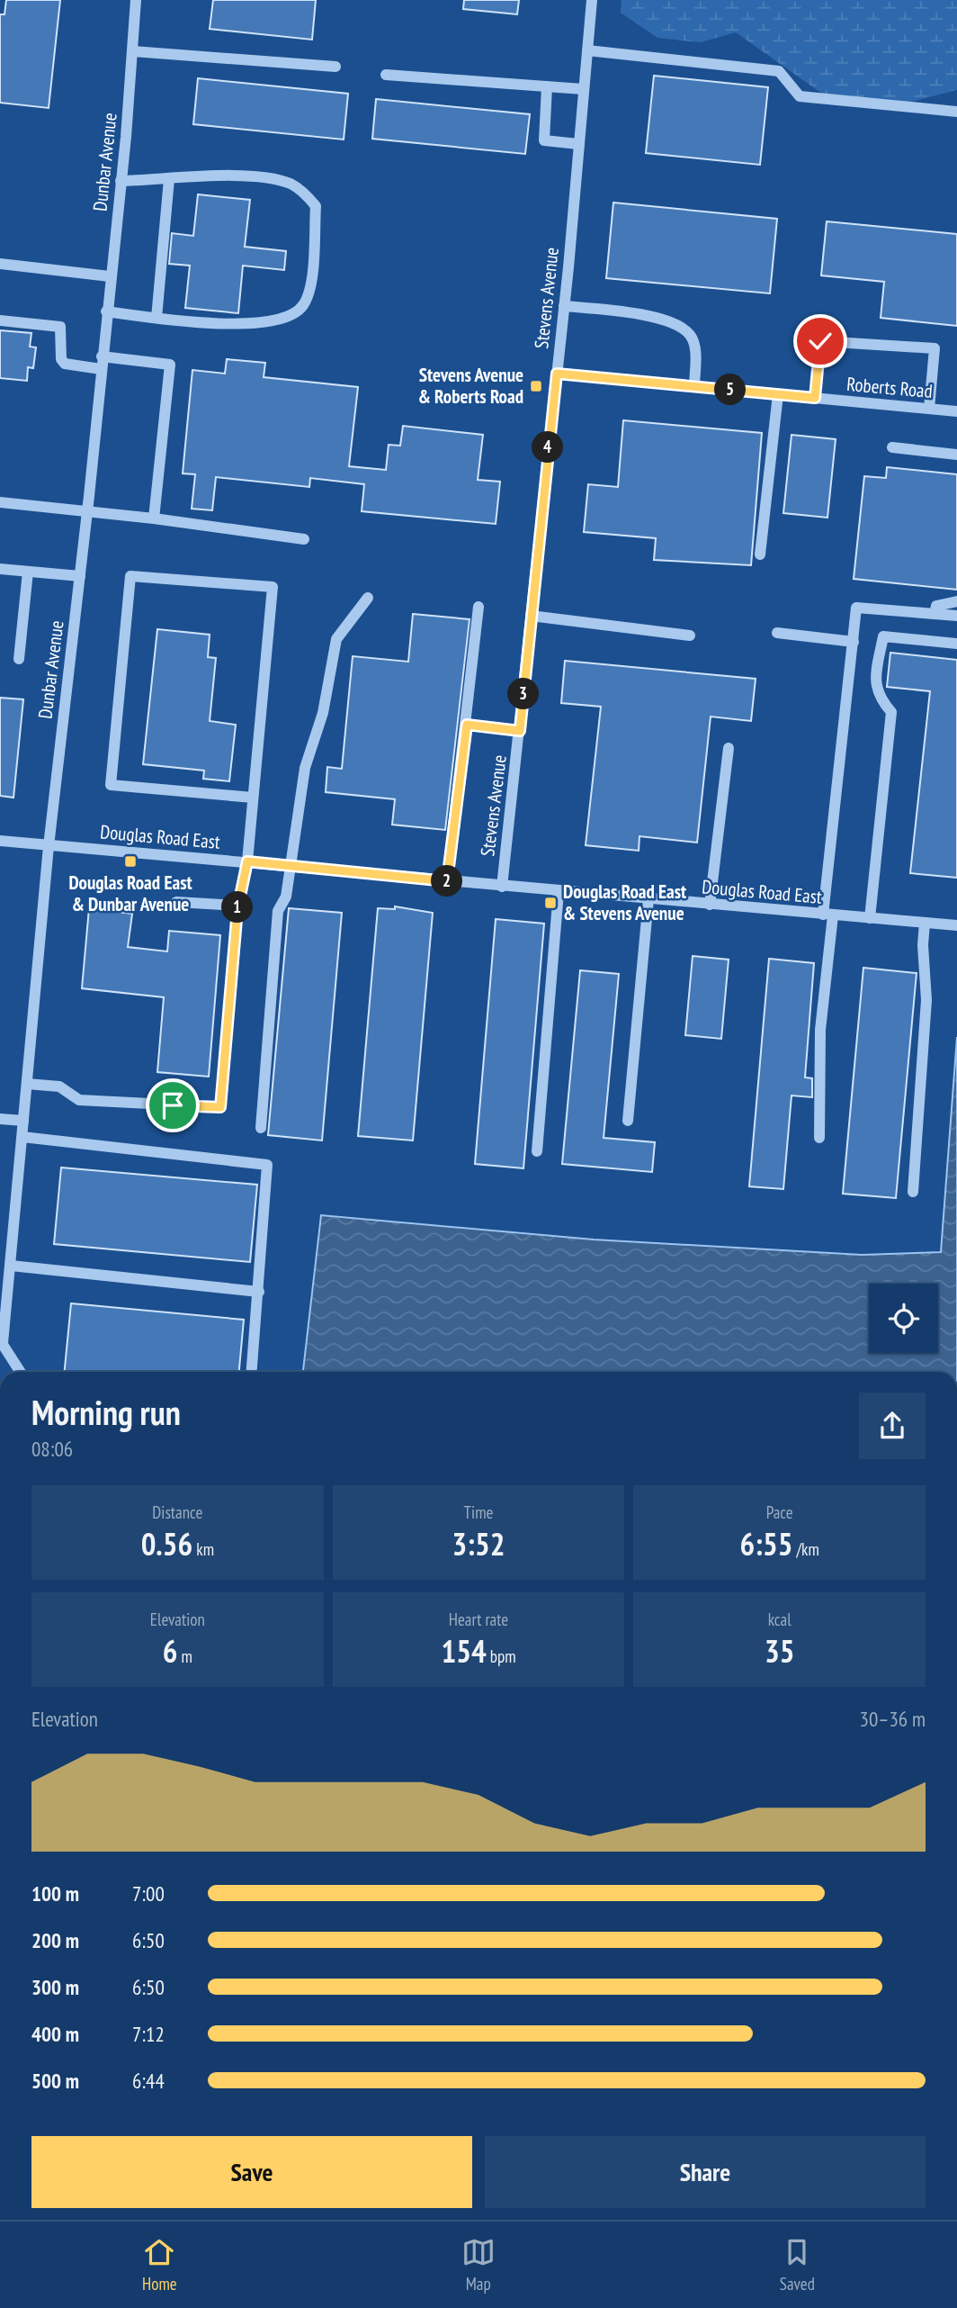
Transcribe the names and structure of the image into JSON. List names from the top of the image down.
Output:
{
  "streets": {
    "street": [
      "Dunbar Avenue",
      "Stevens Avenue",
      "Roberts Road",
      "Douglas Road East"
    ]
  },
  "crossings": [
    ["Dunbar Avenue", "Douglas Road East"],
    ["Stevens Avenue", "Roberts Road"],
    ["Stevens Avenue", "Douglas Road East"]
  ],
  "places": {
    "transit": ["Stevens Avenue & Roberts Road", "Douglas Road East & Dunbar Avenue", "Douglas Road East & Stevens Avenue"]
  },
  "page": {
    "pins": [
      "5",
      "4",
      "3",
      "2",
      "1"
    ],
    "heading": ["Morning run", "08:06"],
    "stats": [
      ["Distance", "0.56 km"],
      ["Time", "3:52"],
      ["Pace", "6:55 /km"],
      ["Elevation", "6 m"],
      ["Heart rate", "154 bpm"],
      ["kcal", "35"]
    ],
    "chart": ["Elevation", "30–36 m"],
    "list": [
      {
        "name": "100 m",
        "note": "7:00"
      },
      {
        "name": "200 m",
        "note": "6:50"
      },
      {
        "name": "300 m",
        "note": "6:50"
      },
      {
        "name": "400 m",
        "note": "7:12"
      },
      {
        "name": "500 m",
        "note": "6:44"
      }
    ],
    "buttons": ["Save", "Share"],
    "tabs": ["Home", "Map", "Saved"]
  }
}
